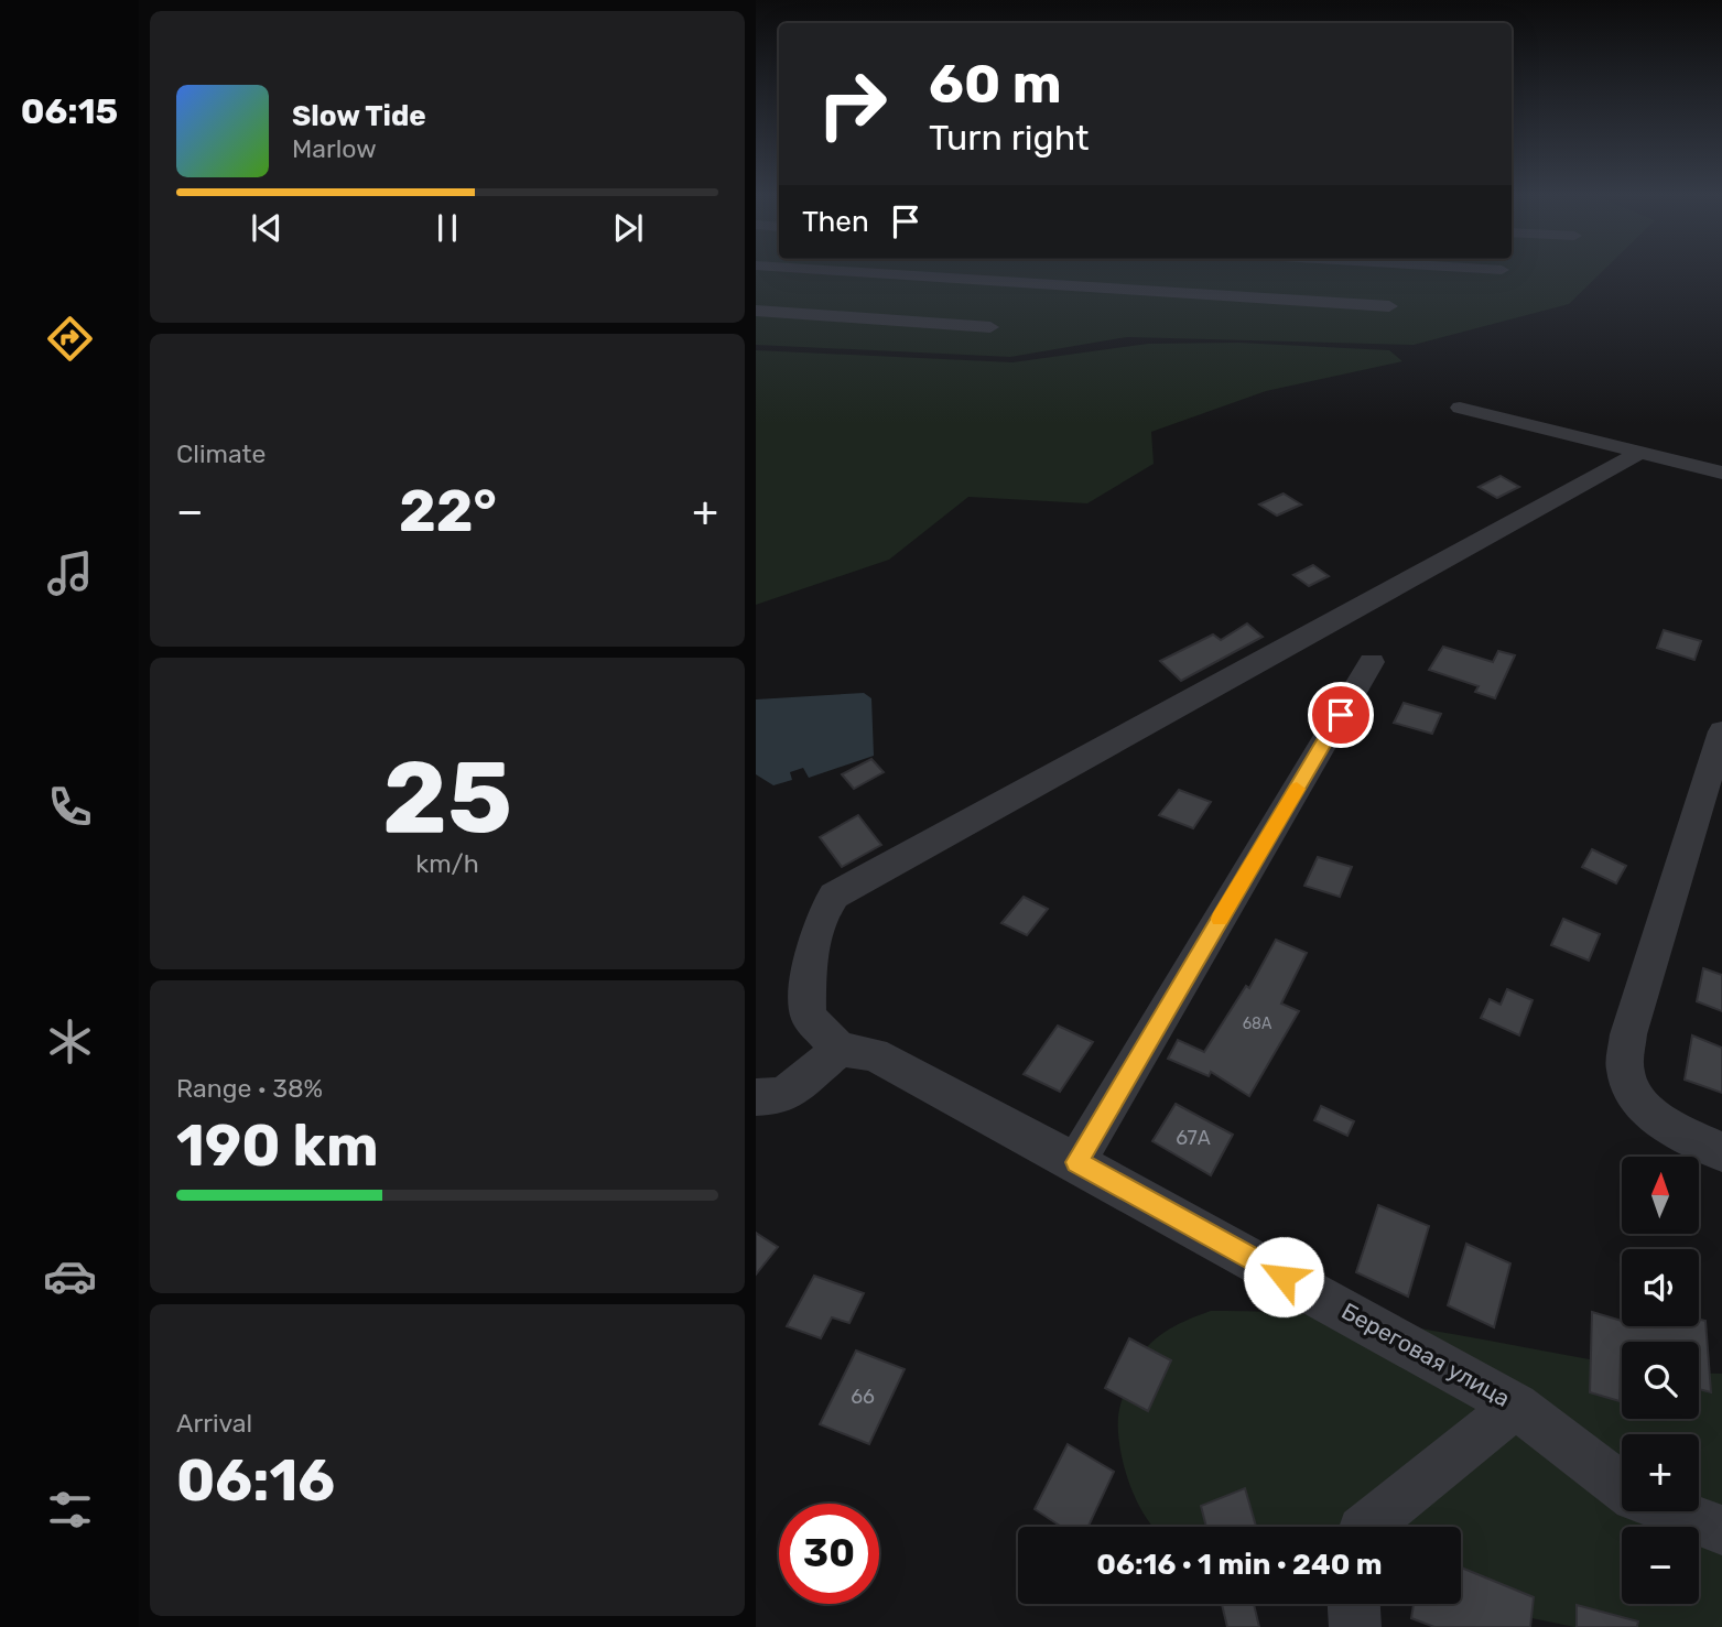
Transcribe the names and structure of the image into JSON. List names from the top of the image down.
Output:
{
  "streets": {
    "street": ["Береговая улица"]
  },
  "house_numbers": ["68А", "67А", "66"],
  "north": "top",
  "page": {
    "tabs": "06:15",
    "turn": ["60 m", "Turn right"],
    "song": ["Slow Tide", "Marlow"],
    "then": "Then",
    "tile": [
      "Climate",
      ["25", "km/h"],
      ["Range · 38%", "190 km"],
      ["Arrival", "06:16"]
    ],
    "heat": ["−", "22°", "+"],
    "map_buttons": ["+", "−"],
    "limit": "30",
    "trip": "06:16 · 1 min · 240 m"
  }
}
